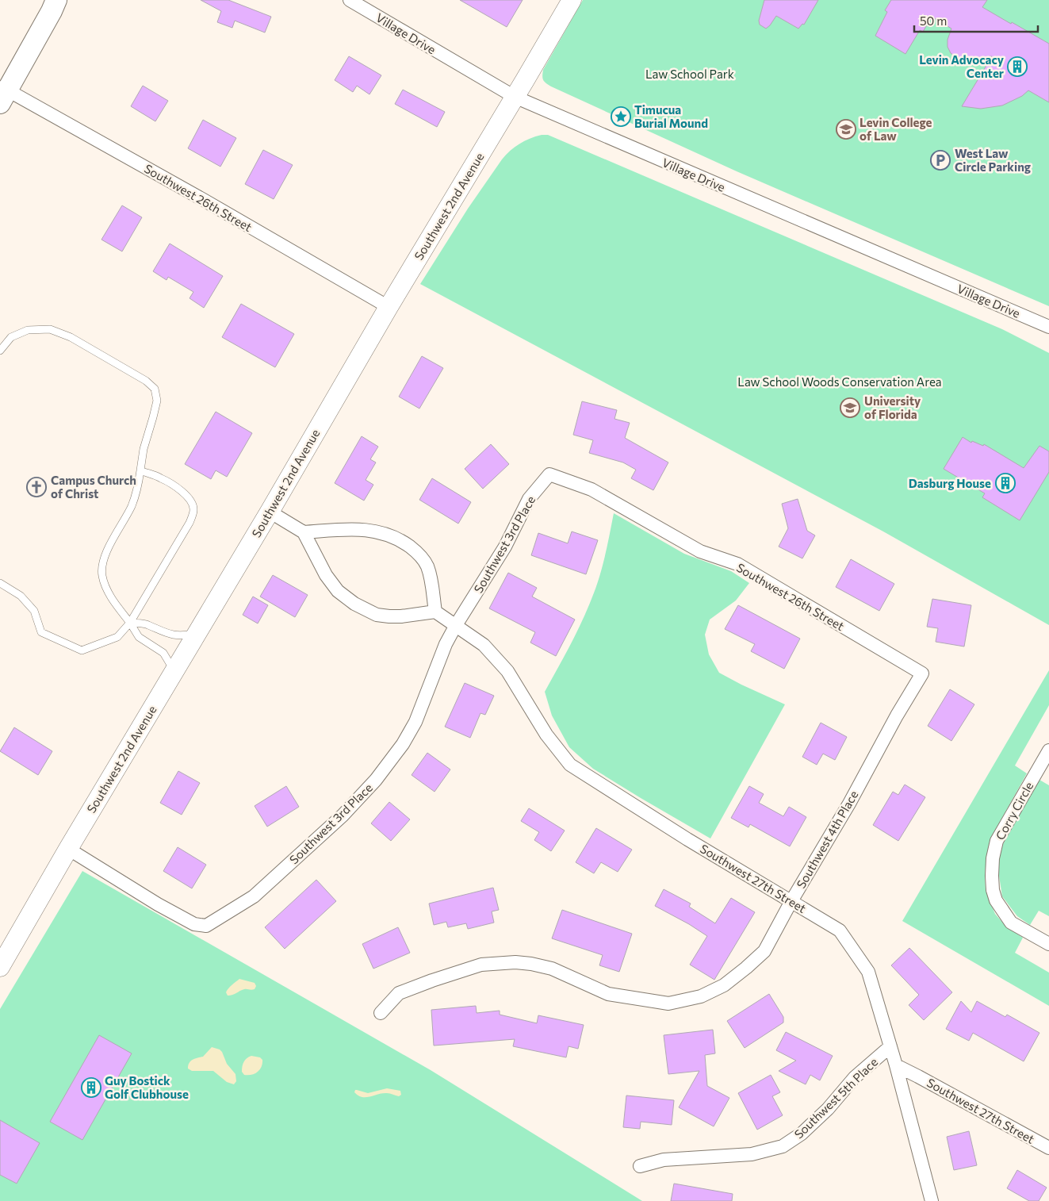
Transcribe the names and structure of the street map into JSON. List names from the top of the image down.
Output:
{
  "streets": {
    "main road": ["Southwest 2nd Avenue"],
    "street": [
      "Village Drive",
      "Southwest 26th Street",
      "Southwest 3rd Place",
      "Corry Circle",
      "Southwest 4th Place",
      "Southwest 27th Street",
      "Southwest 5th Place"
    ]
  },
  "crossings": [
    ["Village Drive", "Southwest 2nd Avenue"],
    ["Southwest 26th Street", "Southwest 2nd Avenue"],
    ["Southwest 26th Street", "Southwest 3rd Place"],
    ["Southwest 26th Street", "Southwest 4th Place"],
    ["Southwest 2nd Avenue", "Southwest 3rd Place"],
    ["Southwest 3rd Place", "Southwest 27th Street"],
    ["Southwest 4th Place", "Southwest 27th Street"],
    ["Southwest 27th Street", "Southwest 5th Place"]
  ],
  "parks": ["Law School Park", "Law School Woods Conservation Area"],
  "places": {
    "building": ["Levin Advocacy Center", "Dasburg House", "Guy Bostick Golf Clubhouse"],
    "place": ["Timucua Burial Mound"],
    "school or university": ["Levin College of Law", "University of Florida"],
    "parking": ["West Law Circle Parking"],
    "church": ["Campus Church of Christ"]
  },
  "scale_bar": "50 m"
}
